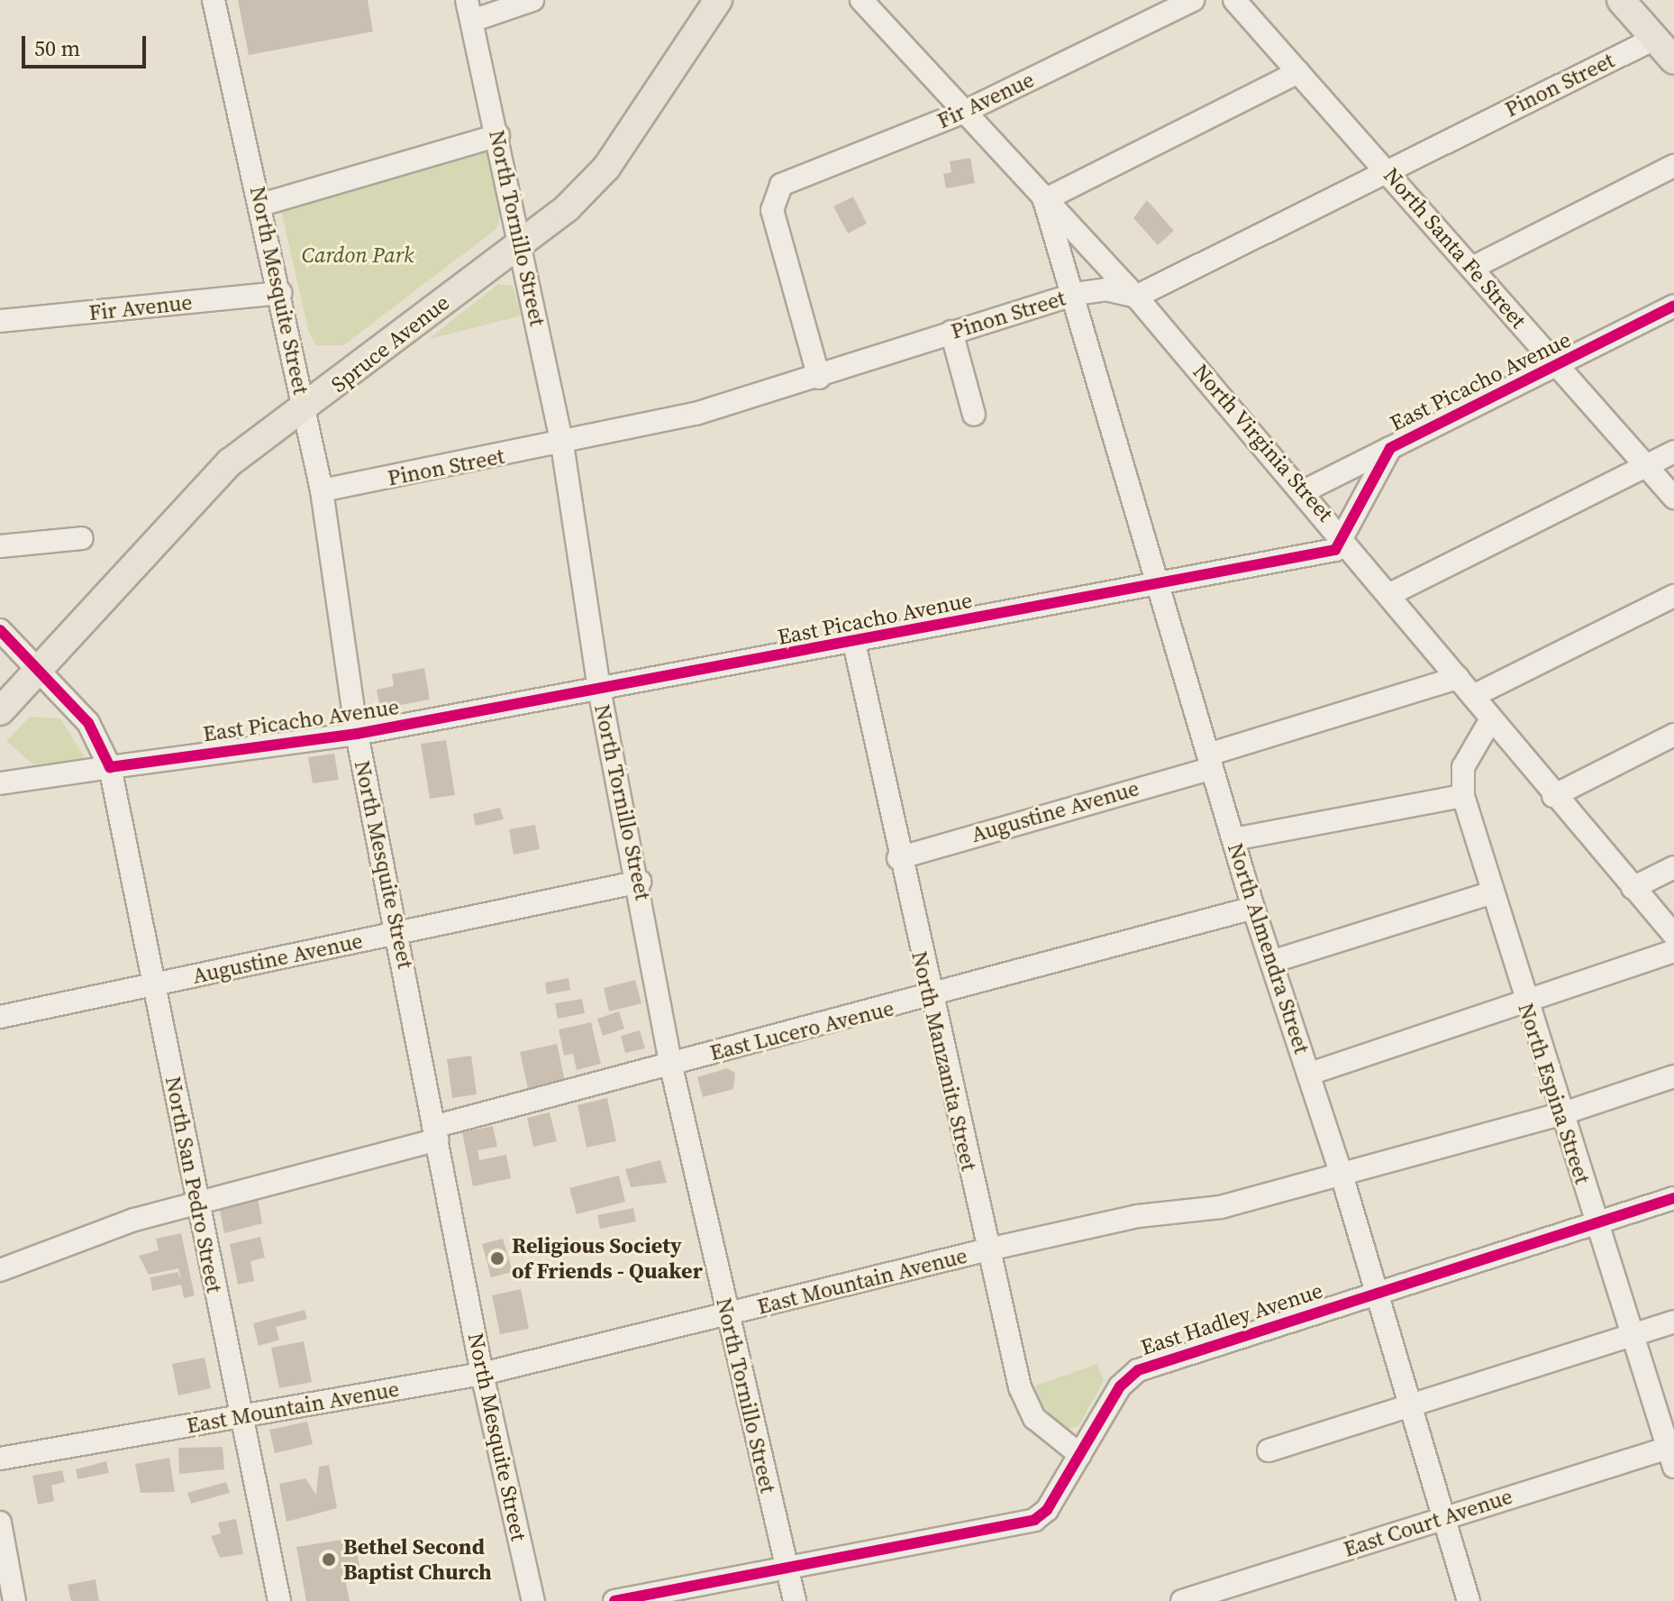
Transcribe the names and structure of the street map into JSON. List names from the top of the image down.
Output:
{
  "streets": {
    "main road": ["Spruce Avenue"],
    "street": [
      "Pinon Street",
      "Fir Avenue",
      "North Tornillo Street",
      "North Santa Fe Street",
      "North Mesquite Street",
      "East Picacho Avenue",
      "North Virginia Street",
      "Augustine Avenue",
      "North Almendra Street",
      "East Lucero Avenue",
      "North Manzanita Street",
      "North Espina Street",
      "North San Pedro Street",
      "East Mountain Avenue",
      "East Hadley Avenue",
      "East Court Avenue"
    ]
  },
  "crossings": [
    ["Pinon Street", "Fir Avenue"],
    ["Pinon Street", "North Tornillo Street"],
    ["Pinon Street", "North Santa Fe Street"],
    ["Pinon Street", "North Mesquite Street"],
    ["Pinon Street", "North Virginia Street"],
    ["Pinon Street", "North Almendra Street"],
    ["Fir Avenue", "North Mesquite Street"],
    ["Fir Avenue", "North Virginia Street"],
    ["North Tornillo Street", "Spruce Avenue"],
    ["North Tornillo Street", "East Picacho Avenue"],
    ["North Tornillo Street", "Augustine Avenue"],
    ["North Tornillo Street", "East Lucero Avenue"],
    ["North Tornillo Street", "East Mountain Avenue"],
    ["North Tornillo Street", "East Hadley Avenue"],
    ["North Santa Fe Street", "East Picacho Avenue"],
    ["North Mesquite Street", "Spruce Avenue"],
    ["North Mesquite Street", "East Picacho Avenue"],
    ["North Mesquite Street", "Augustine Avenue"],
    ["North Mesquite Street", "East Lucero Avenue"],
    ["North Mesquite Street", "East Mountain Avenue"],
    ["East Picacho Avenue", "North Virginia Street"],
    ["East Picacho Avenue", "North Almendra Street"],
    ["East Picacho Avenue", "North Manzanita Street"],
    ["East Picacho Avenue", "North San Pedro Street"],
    ["North Virginia Street", "Augustine Avenue"],
    ["North Virginia Street", "North Almendra Street"],
    ["North Virginia Street", "North Espina Street"],
    ["Augustine Avenue", "North Almendra Street"],
    ["Augustine Avenue", "North Manzanita Street"],
    ["Augustine Avenue", "North San Pedro Street"],
    ["North Almendra Street", "East Lucero Avenue"],
    ["North Almendra Street", "East Mountain Avenue"],
    ["North Almendra Street", "East Hadley Avenue"],
    ["North Almendra Street", "East Court Avenue"],
    ["East Lucero Avenue", "North Manzanita Street"],
    ["East Lucero Avenue", "North San Pedro Street"],
    ["North Manzanita Street", "East Mountain Avenue"],
    ["North Manzanita Street", "East Hadley Avenue"],
    ["North Espina Street", "East Mountain Avenue"],
    ["North Espina Street", "East Hadley Avenue"],
    ["North Espina Street", "East Court Avenue"],
    ["North San Pedro Street", "East Mountain Avenue"]
  ],
  "parks": ["Cardon Park"],
  "places": ["Religious Society of Friends - Quaker", "Bethel Second Baptist Church"],
  "scale_bar": "50 m"
}
